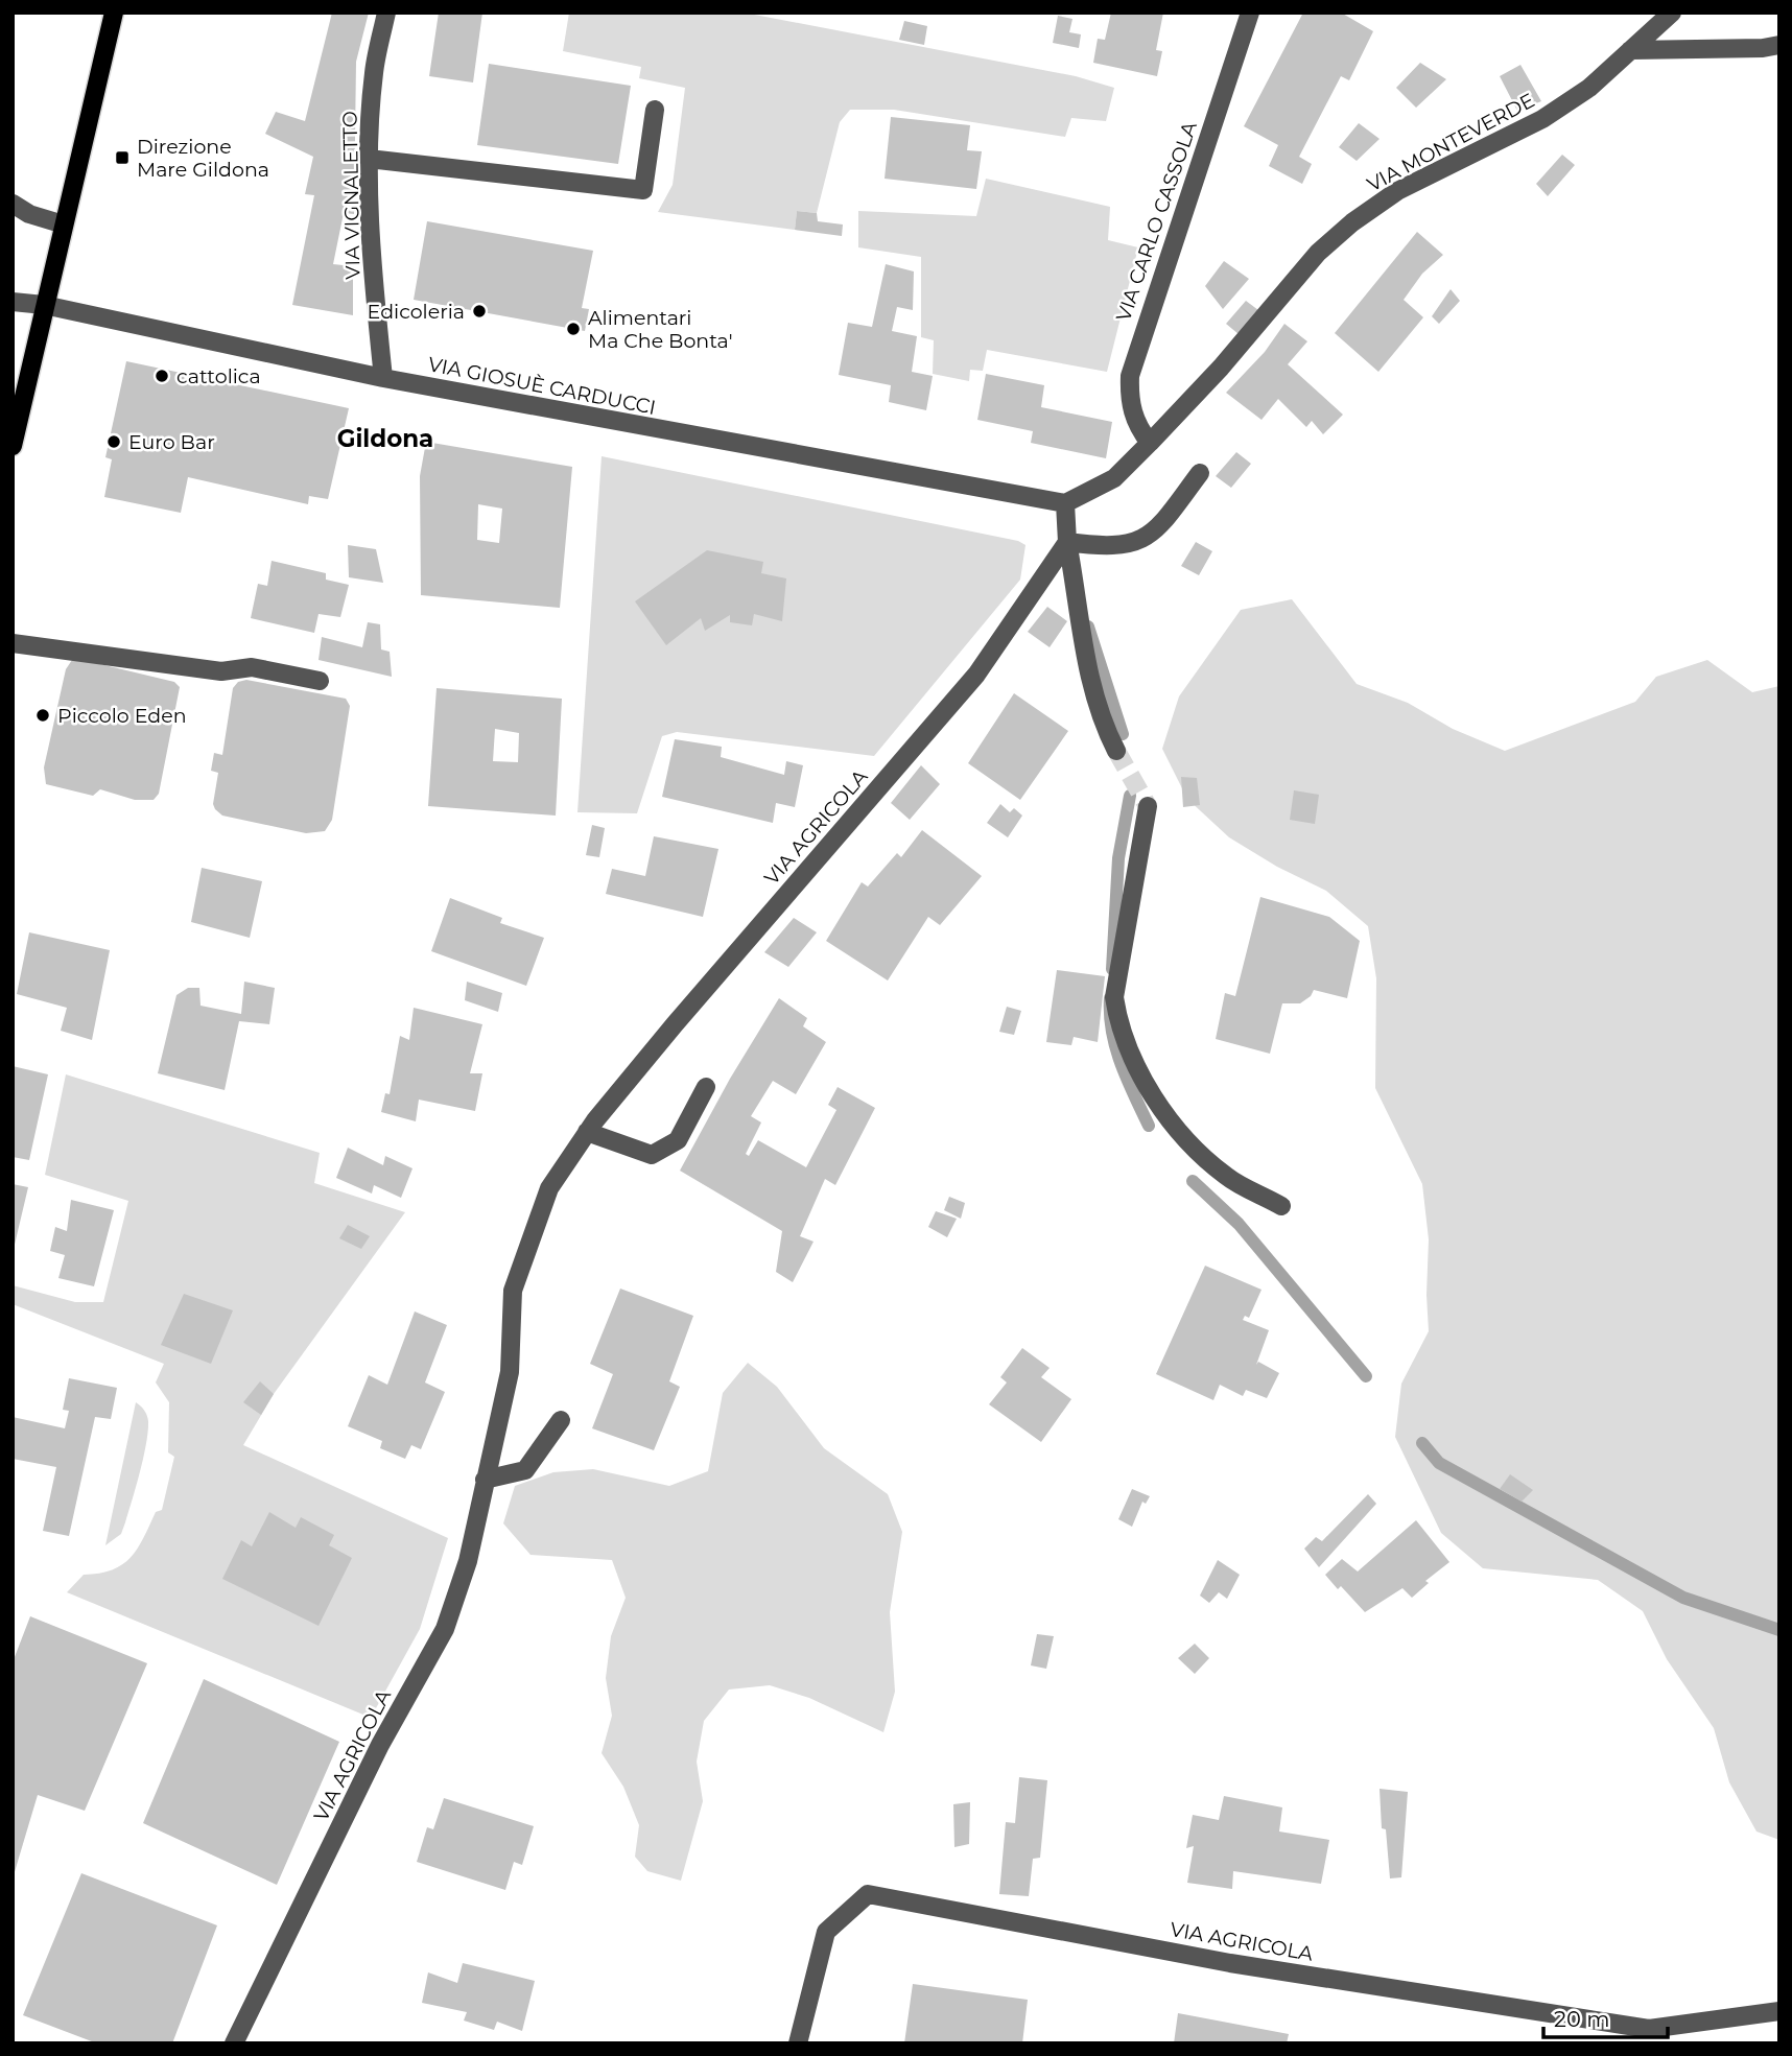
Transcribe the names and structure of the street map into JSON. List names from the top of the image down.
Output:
{
  "streets": {
    "street": [
      "VIA MONTEVERDE",
      "VIA VIGNALETTO",
      "VIA CARLO CASSOLA",
      "VIA GIOSUÈ CARDUCCI",
      "VIA AGRICOLA"
    ]
  },
  "crossings": [
    ["VIA MONTEVERDE", "VIA CARLO CASSOLA"],
    ["VIA MONTEVERDE", "VIA GIOSUÈ CARDUCCI"],
    ["VIA VIGNALETTO", "VIA GIOSUÈ CARDUCCI"]
  ],
  "districts": ["Gildona"],
  "places": {
    "transit": ["Direzione Mare Gildona"],
    "other": [
      "Edicoleria",
      "Alimentari Ma Che Bonta'",
      "cattolica",
      "Euro Bar",
      "Piccolo Eden"
    ]
  },
  "scale_bar": "20 m"
}
